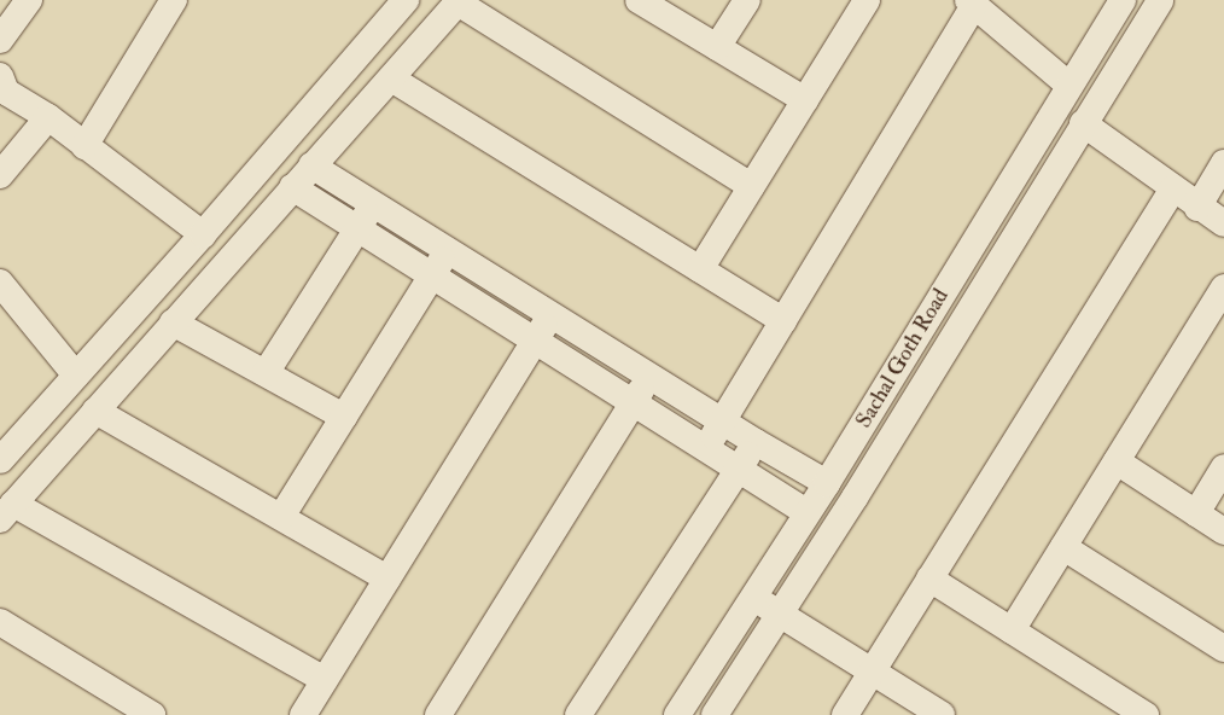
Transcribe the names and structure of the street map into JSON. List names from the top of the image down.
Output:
{
  "streets": {
    "street": ["Sachal Goth Road"]
  }
}
